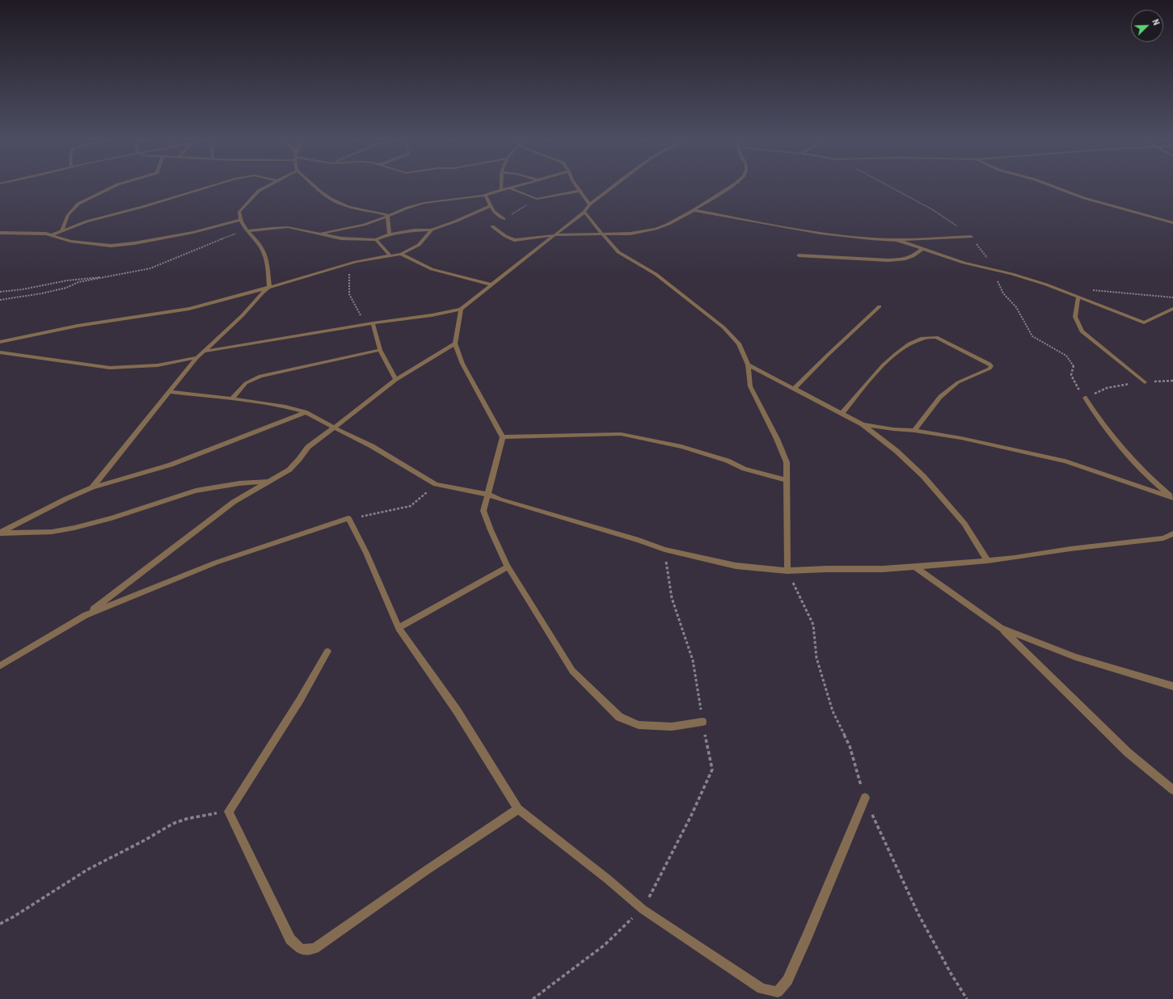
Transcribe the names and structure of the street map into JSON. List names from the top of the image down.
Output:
{
  "north": "top right"
}
